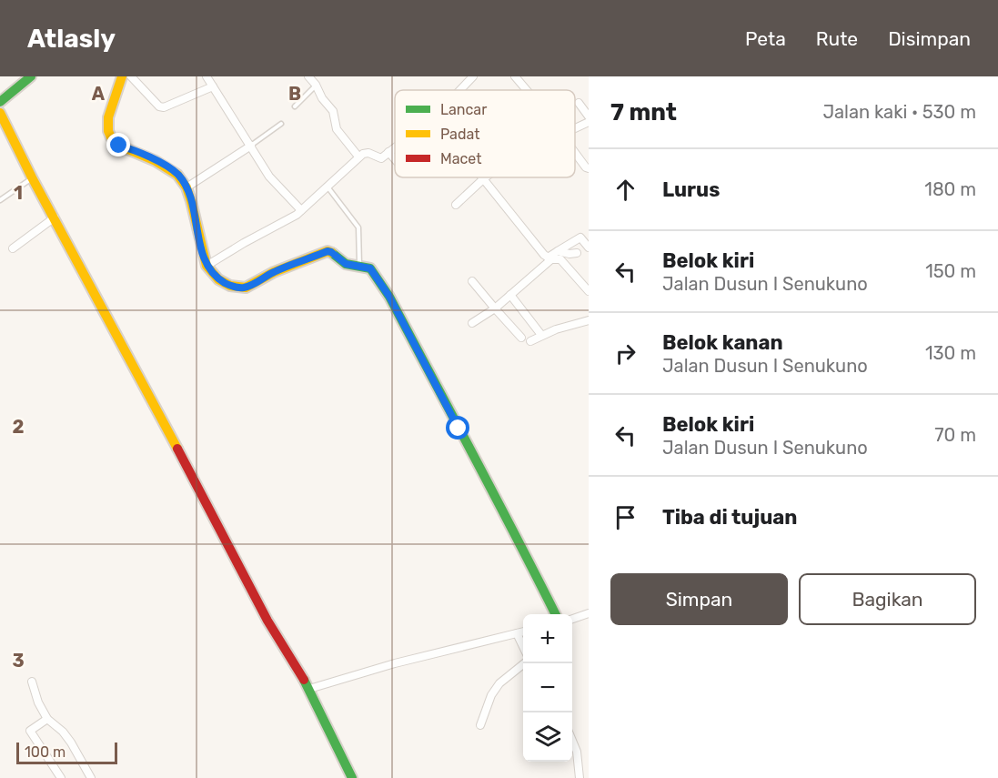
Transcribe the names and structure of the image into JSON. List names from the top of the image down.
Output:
{
  "legend": ["Lancar", "Padat", "Macet"],
  "scale_bar": "100 m",
  "page": {
    "header": "Atlasly",
    "nav": ["Peta", "Rute", "Disimpan"],
    "heading": ["7 mnt", "Jalan kaki · 530 m"],
    "list": [
      ["Lurus", "180 m"],
      ["Belok kiri", "Jalan Dusun I Senukuno", "150 m"],
      ["Belok kanan", "Jalan Dusun I Senukuno", "130 m"],
      ["Belok kiri", "Jalan Dusun I Senukuno", "70 m"],
      "Tiba di tujuan"
    ],
    "buttons": ["Simpan", "Bagikan"],
    "map_buttons": ["+", "−"],
    "scale": "100 m"
  },
  "grid": {
    "columns": ["A", "B"],
    "rows": ["1", "2", "3"]
  }
}
